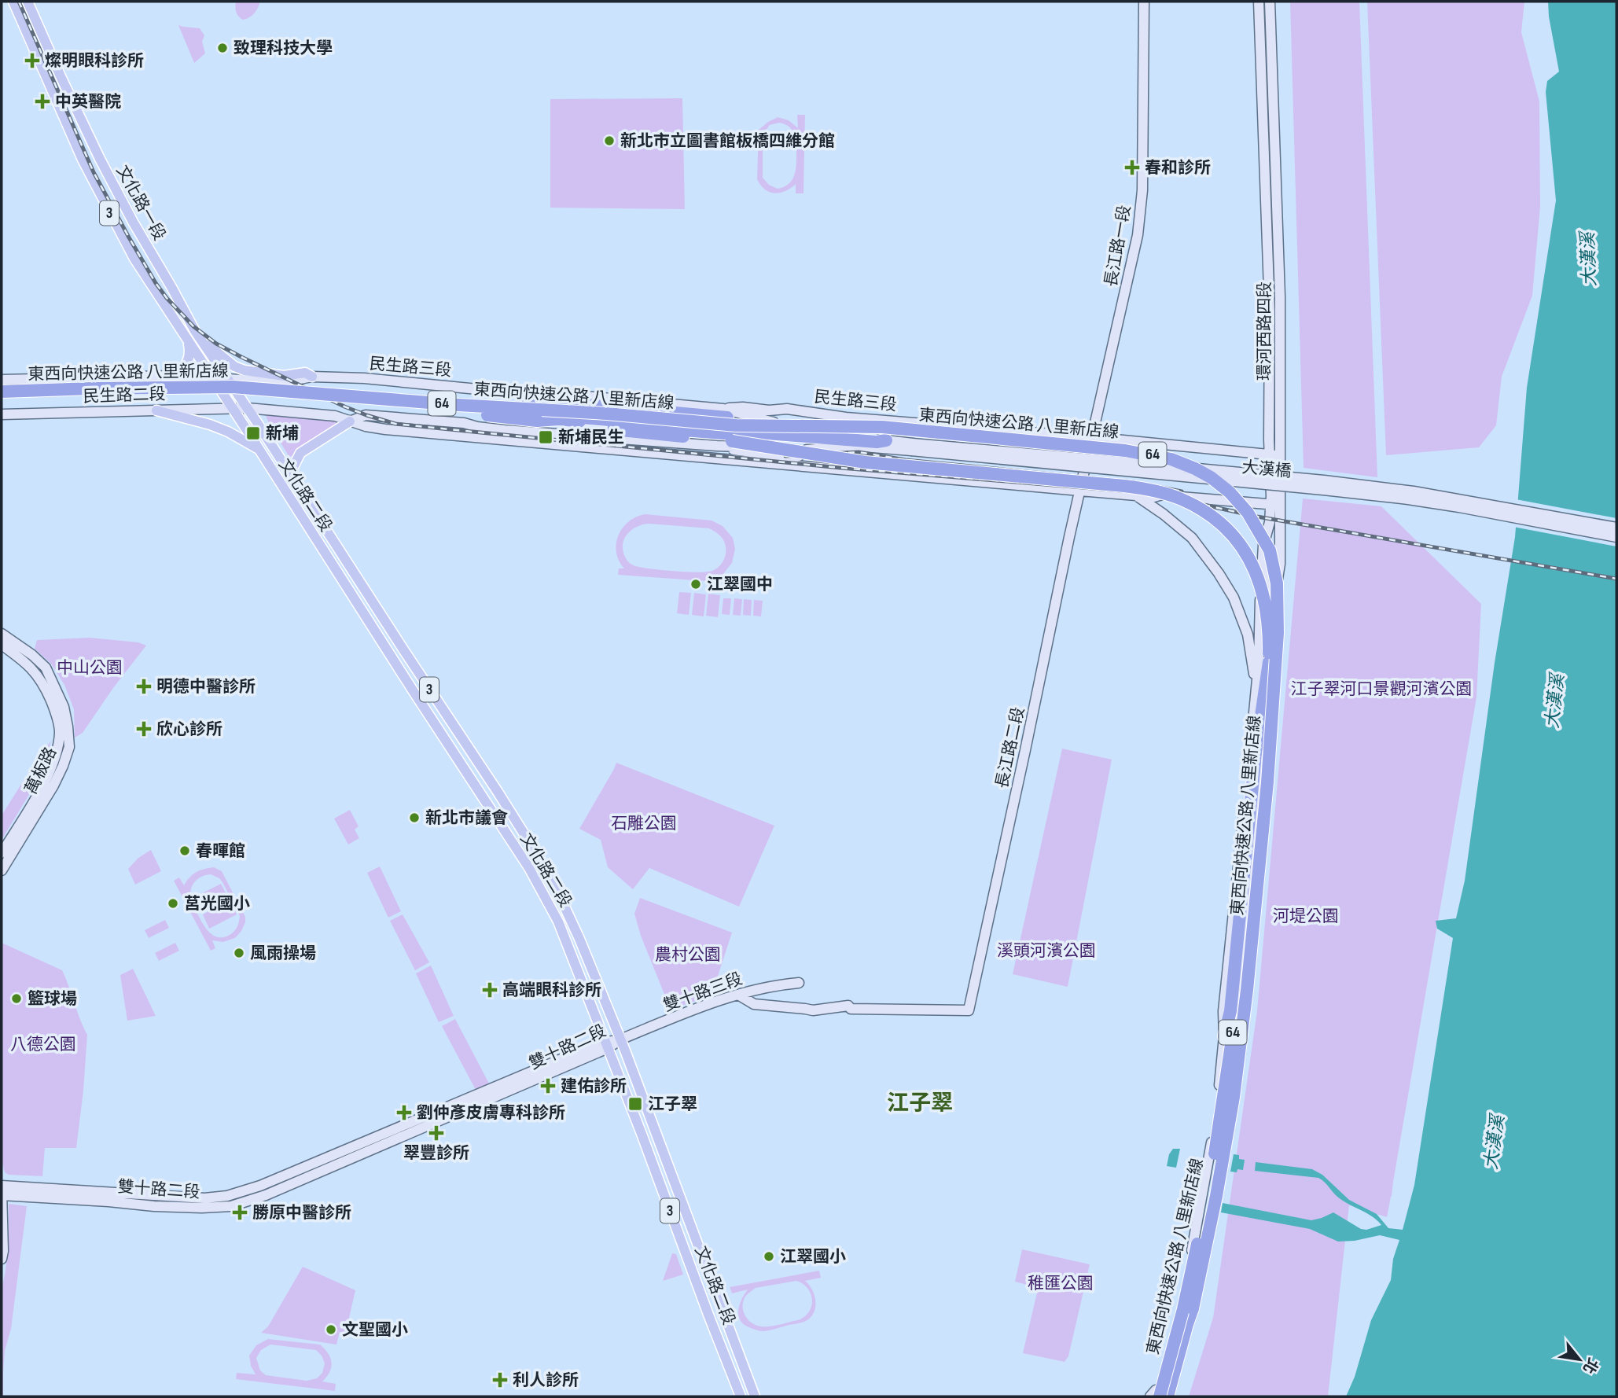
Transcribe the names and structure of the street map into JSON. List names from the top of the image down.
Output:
{
  "streets": {
    "highway": ["東西向快速公路 八里新店線", "64"],
    "main road": ["文化路一段", "3", "文化路二段"],
    "street": [
      "長江路一段",
      "環河西路四段",
      "民生路三段",
      "民生路二段",
      "大漢橋",
      "長江路二段",
      "萬板路",
      "雙十路三段",
      "雙十路二段"
    ]
  },
  "crossings": [
    ["文化路一段", "民生路三段"],
    ["文化路一段", "民生路二段"],
    ["文化路一段", "文化路二段"],
    ["長江路一段", "民生路三段"],
    ["長江路一段", "長江路二段"],
    ["環河西路四段", "民生路三段"],
    ["環河西路四段", "東西向快速公路 八里新店線"],
    ["民生路三段", "民生路二段"],
    ["民生路三段", "大漢橋"],
    ["民生路二段", "文化路二段"],
    ["文化路二段", "雙十路三段"],
    ["文化路二段", "雙十路二段"],
    ["長江路二段", "雙十路三段"],
    ["雙十路三段", "雙十路二段"]
  ],
  "districts": ["江子翠"],
  "water": ["大漢溪"],
  "parks": [
    "中山公園",
    "江子翠河口景觀河濱公園",
    "石雕公園",
    "河堤公園",
    "溪頭河濱公園",
    "農村公園",
    "八德公園",
    "稚匯公園"
  ],
  "places": {
    "other": [
      "致理科技大學",
      "新北市立圖書館板橋四維分館",
      "江翠國中",
      "新北市議會",
      "春暉館",
      "莒光國小",
      "風雨操場",
      "籃球場",
      "江翠國小",
      "文聖國小"
    ],
    "health": [
      "燦明眼科診所",
      "中英醫院",
      "春和診所",
      "明德中醫診所",
      "欣心診所",
      "高端眼科診所",
      "建佑診所",
      "劉仲彥皮膚專科診所",
      "翠豐診所",
      "勝原中醫診所",
      "利人診所"
    ],
    "transit": ["新埔", "新埔民生", "江子翠"]
  },
  "north": "bottom right"
}
